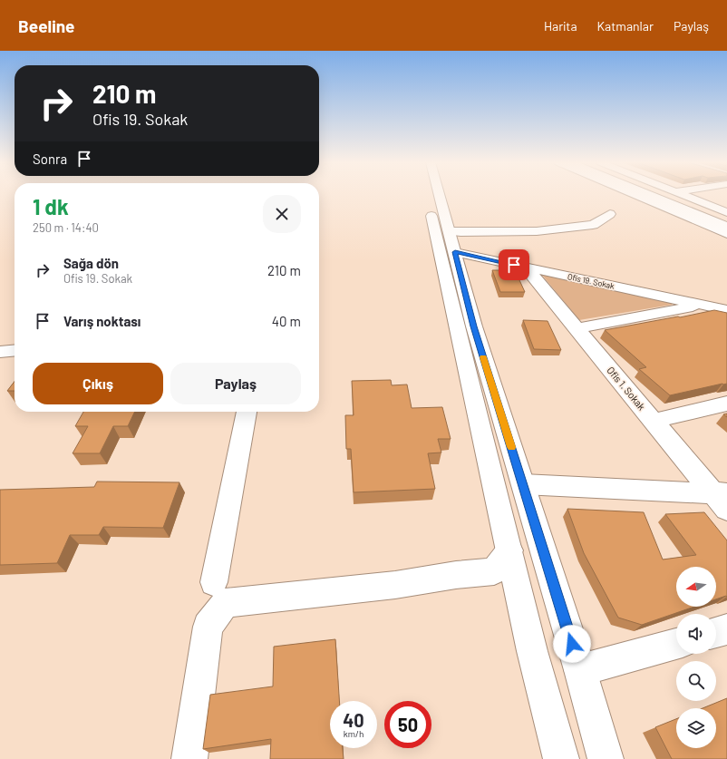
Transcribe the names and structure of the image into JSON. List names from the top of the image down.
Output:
{
  "streets": {
    "main road": ["Ofis 19. Sokak", "Ofis 1. Sokak"]
  },
  "crossings": [
    ["Ofis 19. Sokak", "Ofis 1. Sokak"]
  ],
  "north": "left",
  "page": {
    "header": "Beeline",
    "nav": ["Harita", "Katmanlar", "Paylaş"],
    "turn": ["210 m", "Ofis 19. Sokak"],
    "then": "Sonra",
    "heading": ["1 dk", "250 m · 14:40"],
    "list": [
      {
        "name": "Sağa dön",
        "note": "Ofis 19. Sokak",
        "value": "210 m"
      },
      {
        "name": "Varış noktası",
        "value": "40 m"
      }
    ],
    "buttons": ["Çıkış", "Paylaş"],
    "speed": "40 km/h",
    "limit": "50"
  }
}
